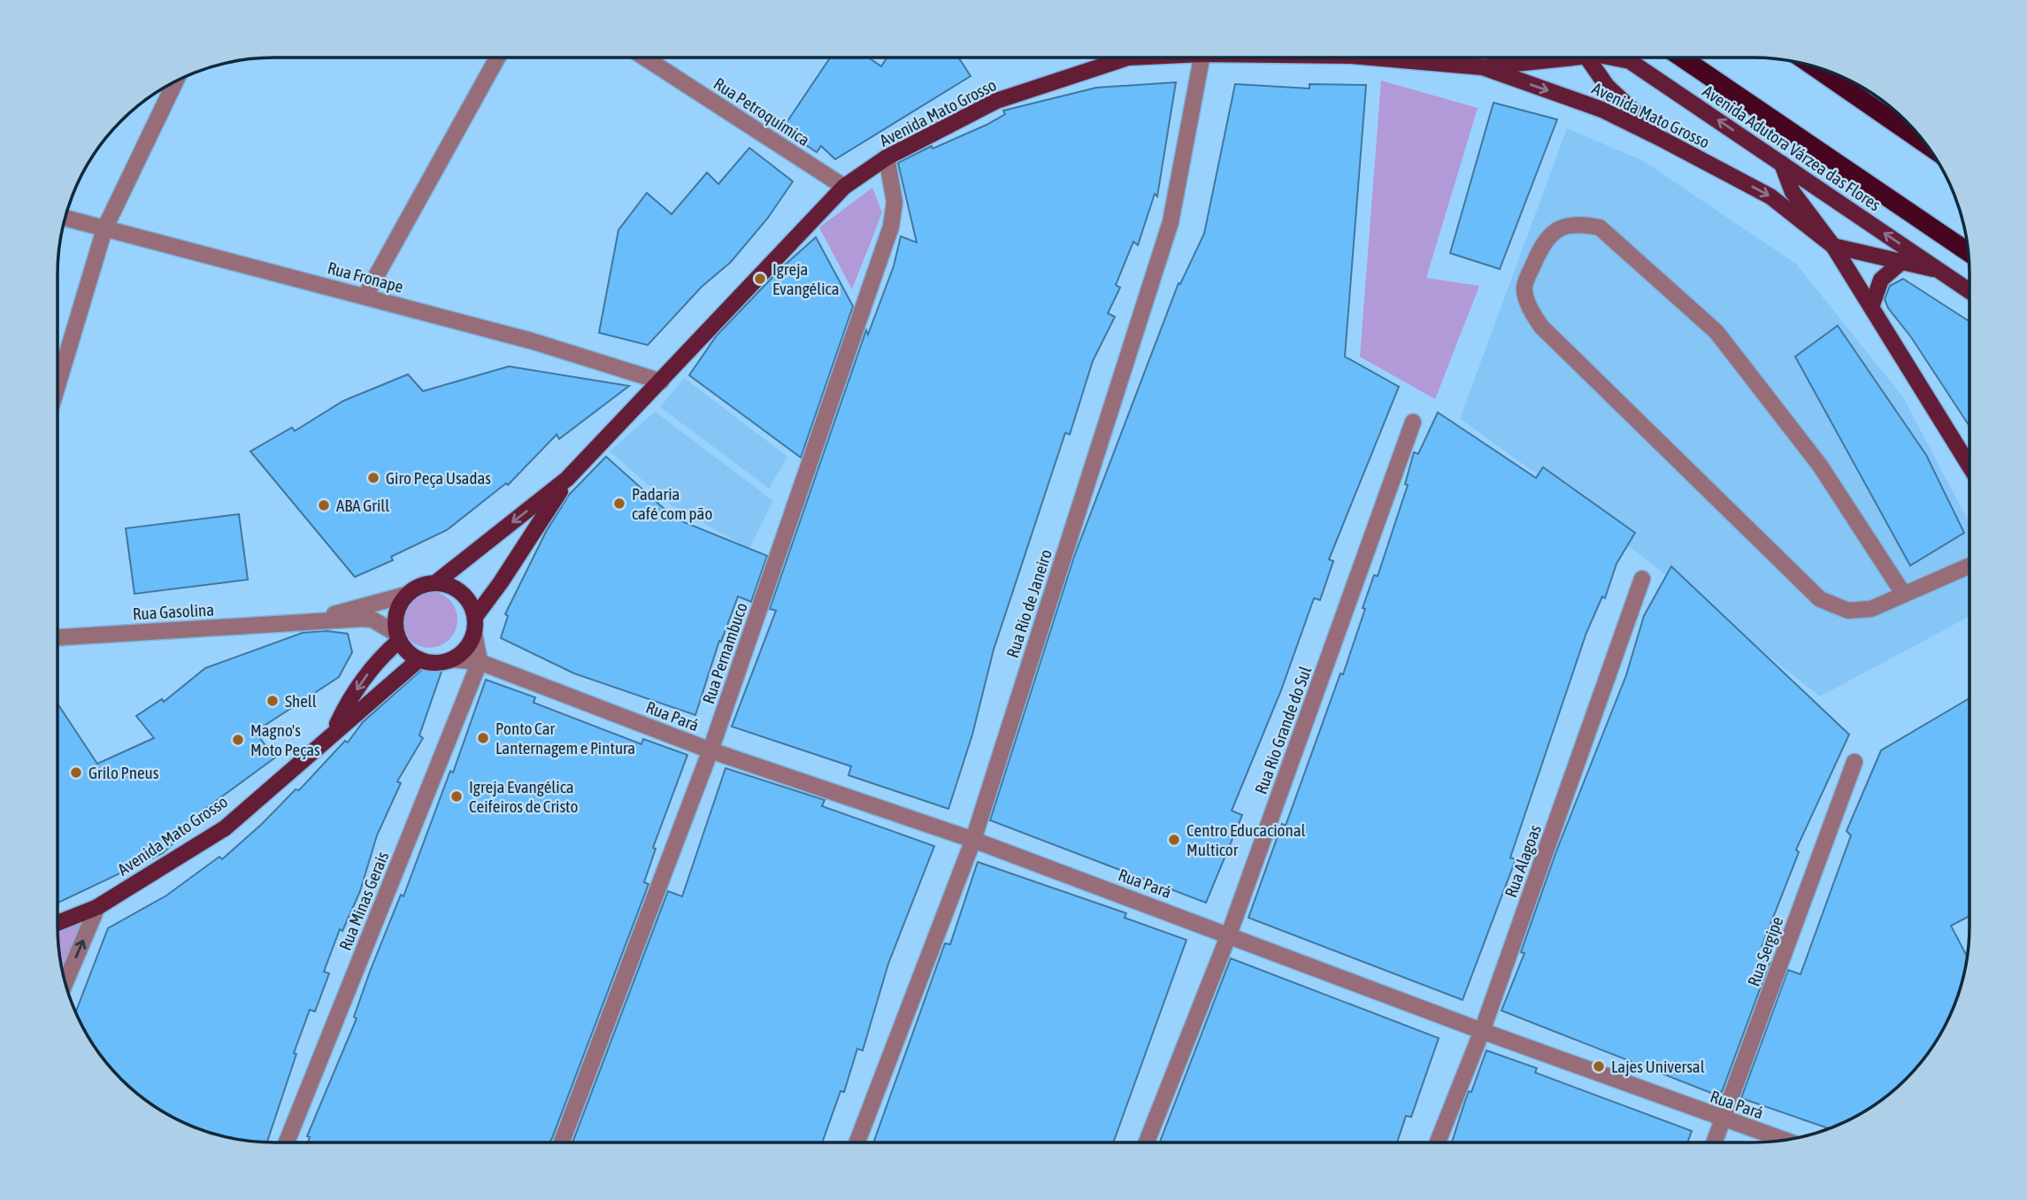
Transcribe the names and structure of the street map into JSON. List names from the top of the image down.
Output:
{
  "streets": {
    "main road": ["Avenida Mato Grosso", "Avenida Adutora Várzea das Flores"],
    "street": [
      "Rua Petroquímica",
      "Rua Fronape",
      "Rua Rio de Janeiro",
      "Rua Gasolina",
      "Rua Pernambuco",
      "Rua Pará",
      "Rua Rio Grande do Sul",
      "Rua Alagoas",
      "Rua Minas Gerais",
      "Rua Sergipe"
    ]
  },
  "crossings": [
    ["Rua Petroquímica", "Avenida Mato Grosso"],
    ["Avenida Mato Grosso", "Avenida Adutora Várzea das Flores"],
    ["Avenida Mato Grosso", "Rua Fronape"],
    ["Avenida Mato Grosso", "Rua Pernambuco"],
    ["Avenida Mato Grosso", "Rua Pará"],
    ["Rua Rio de Janeiro", "Rua Pará"],
    ["Rua Pernambuco", "Rua Pará"],
    ["Rua Pará", "Rua Rio Grande do Sul"],
    ["Rua Pará", "Rua Alagoas"],
    ["Rua Pará", "Rua Minas Gerais"],
    ["Rua Pará", "Rua Sergipe"]
  ],
  "places": [
    "Igreja Evangélica",
    "Giro Peça Usadas",
    "Padaria café com pão",
    "ABA Grill",
    "Shell",
    "Ponto Car Lanternagem e Pintura",
    "Magno's Moto Peças",
    "Grilo Pneus",
    "Igreja Evangélica Ceifeiros de Cristo",
    "Centro Educacional Multicor",
    "Lajes Universal"
  ]
}
